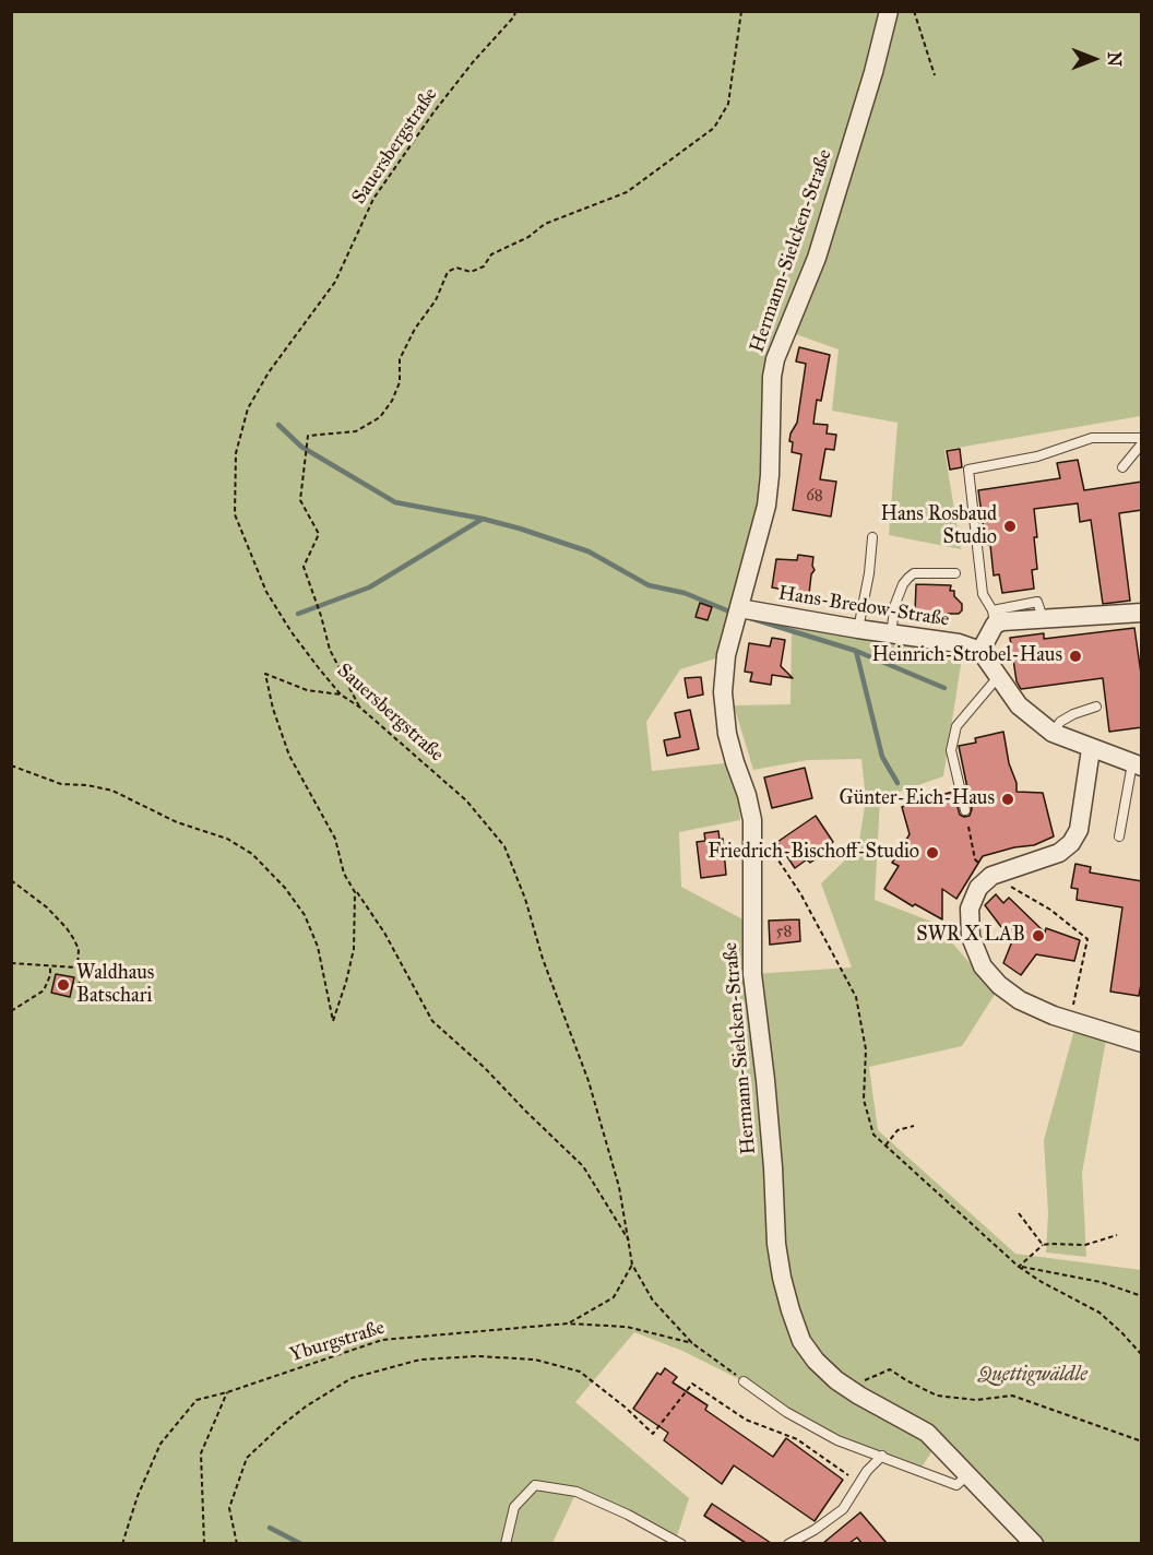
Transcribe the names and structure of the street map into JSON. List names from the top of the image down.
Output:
{
  "streets": {
    "street": ["Hermann-Sielcken-Straße", "Hans-Bredow-Straße"],
    "path": ["Sauersbergstraße", "Yburgstraße"]
  },
  "crossings": [
    ["Sauersbergstraße", "Yburgstraße"],
    ["Hermann-Sielcken-Straße", "Hans-Bredow-Straße"]
  ],
  "parks": ["Quettigwäldle"],
  "places": [
    "Hans Rosbaud Studio",
    "Heinrich-Strobel-Haus",
    "Günter-Eich-Haus",
    "Friedrich-Bischoff-Studio",
    "SWR X LAB",
    "Waldhaus Batschari"
  ],
  "house_numbers": ["68", "58"],
  "north": "right"
}
